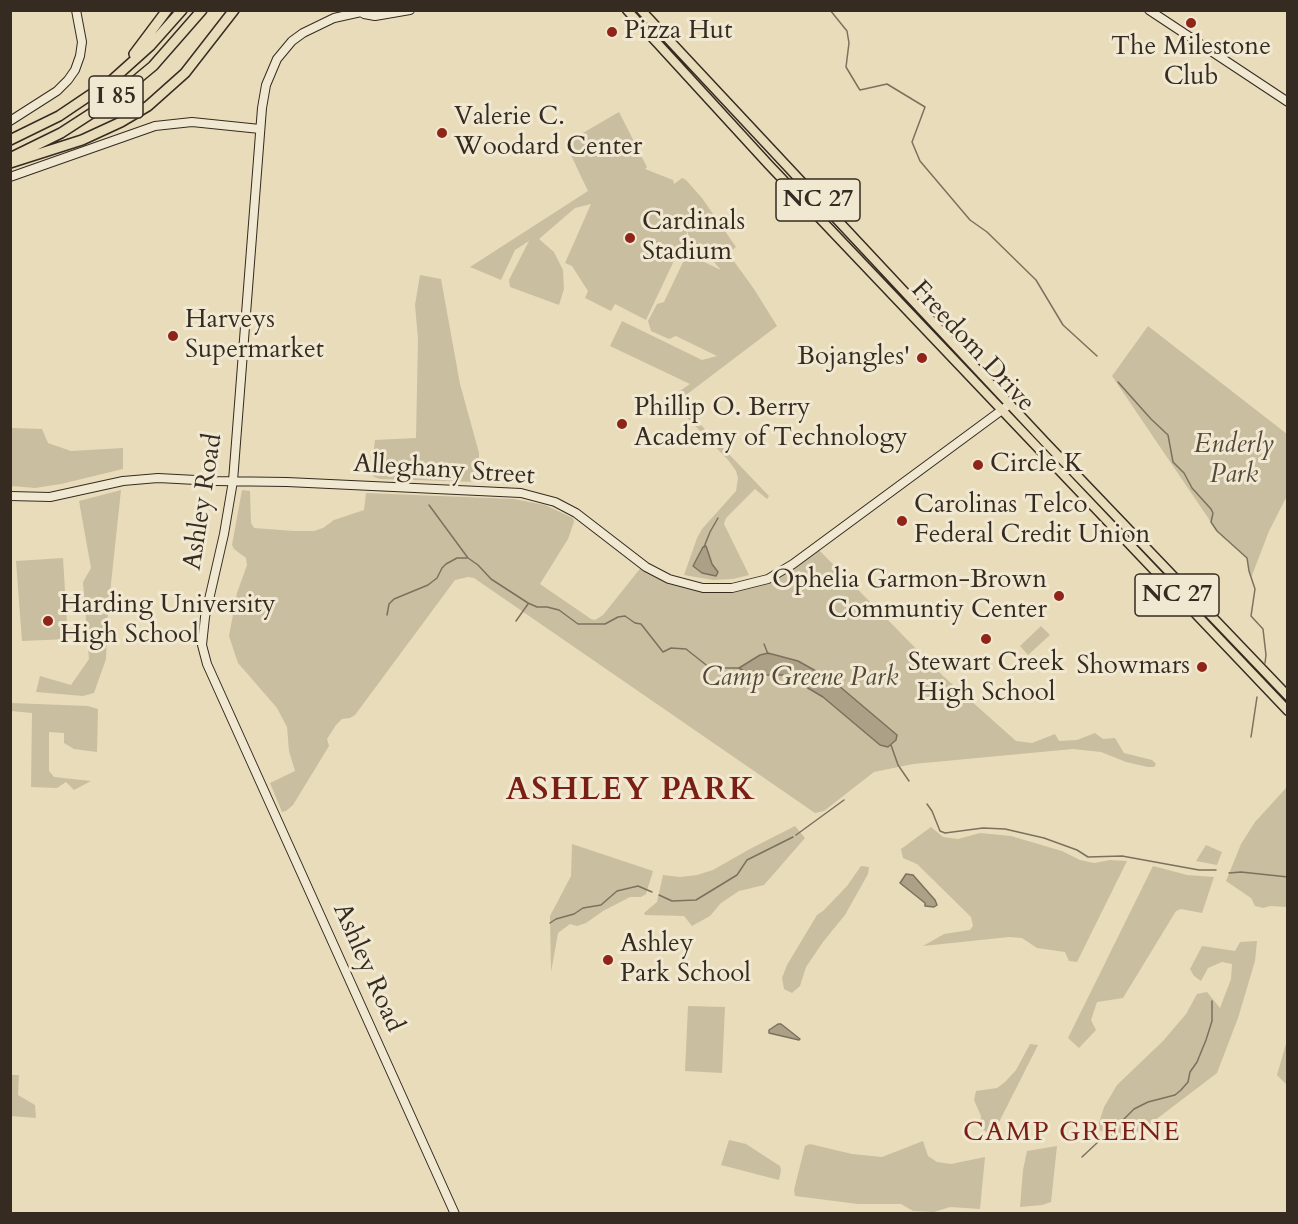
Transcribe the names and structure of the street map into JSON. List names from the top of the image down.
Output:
{
  "streets": {
    "highway": ["I 85"],
    "main road": ["NC 27", "Freedom Drive"],
    "street": ["Alleghany Street", "Ashley Road"]
  },
  "crossings": [
    ["Freedom Drive", "Alleghany Street"],
    ["Alleghany Street", "Ashley Road"]
  ],
  "districts": ["ASHLEY PARK", "CAMP GREENE"],
  "parks": ["Enderly Park", "Camp Greene Park"],
  "places": [
    "The Milestone Club",
    "Pizza Hut",
    "Valerie C. Woodard Center",
    "Cardinals Stadium",
    "Harveys Supermarket",
    "Bojangles'",
    "Phillip O. Berry Academy of Technology",
    "Circle K",
    "Carolinas Telco Federal Credit Union",
    "Ophelia Garmon-Brown Communtiy Center",
    "Harding University High School",
    "Stewart Creek High School",
    "Showmars",
    "Ashley Park School"
  ]
}
